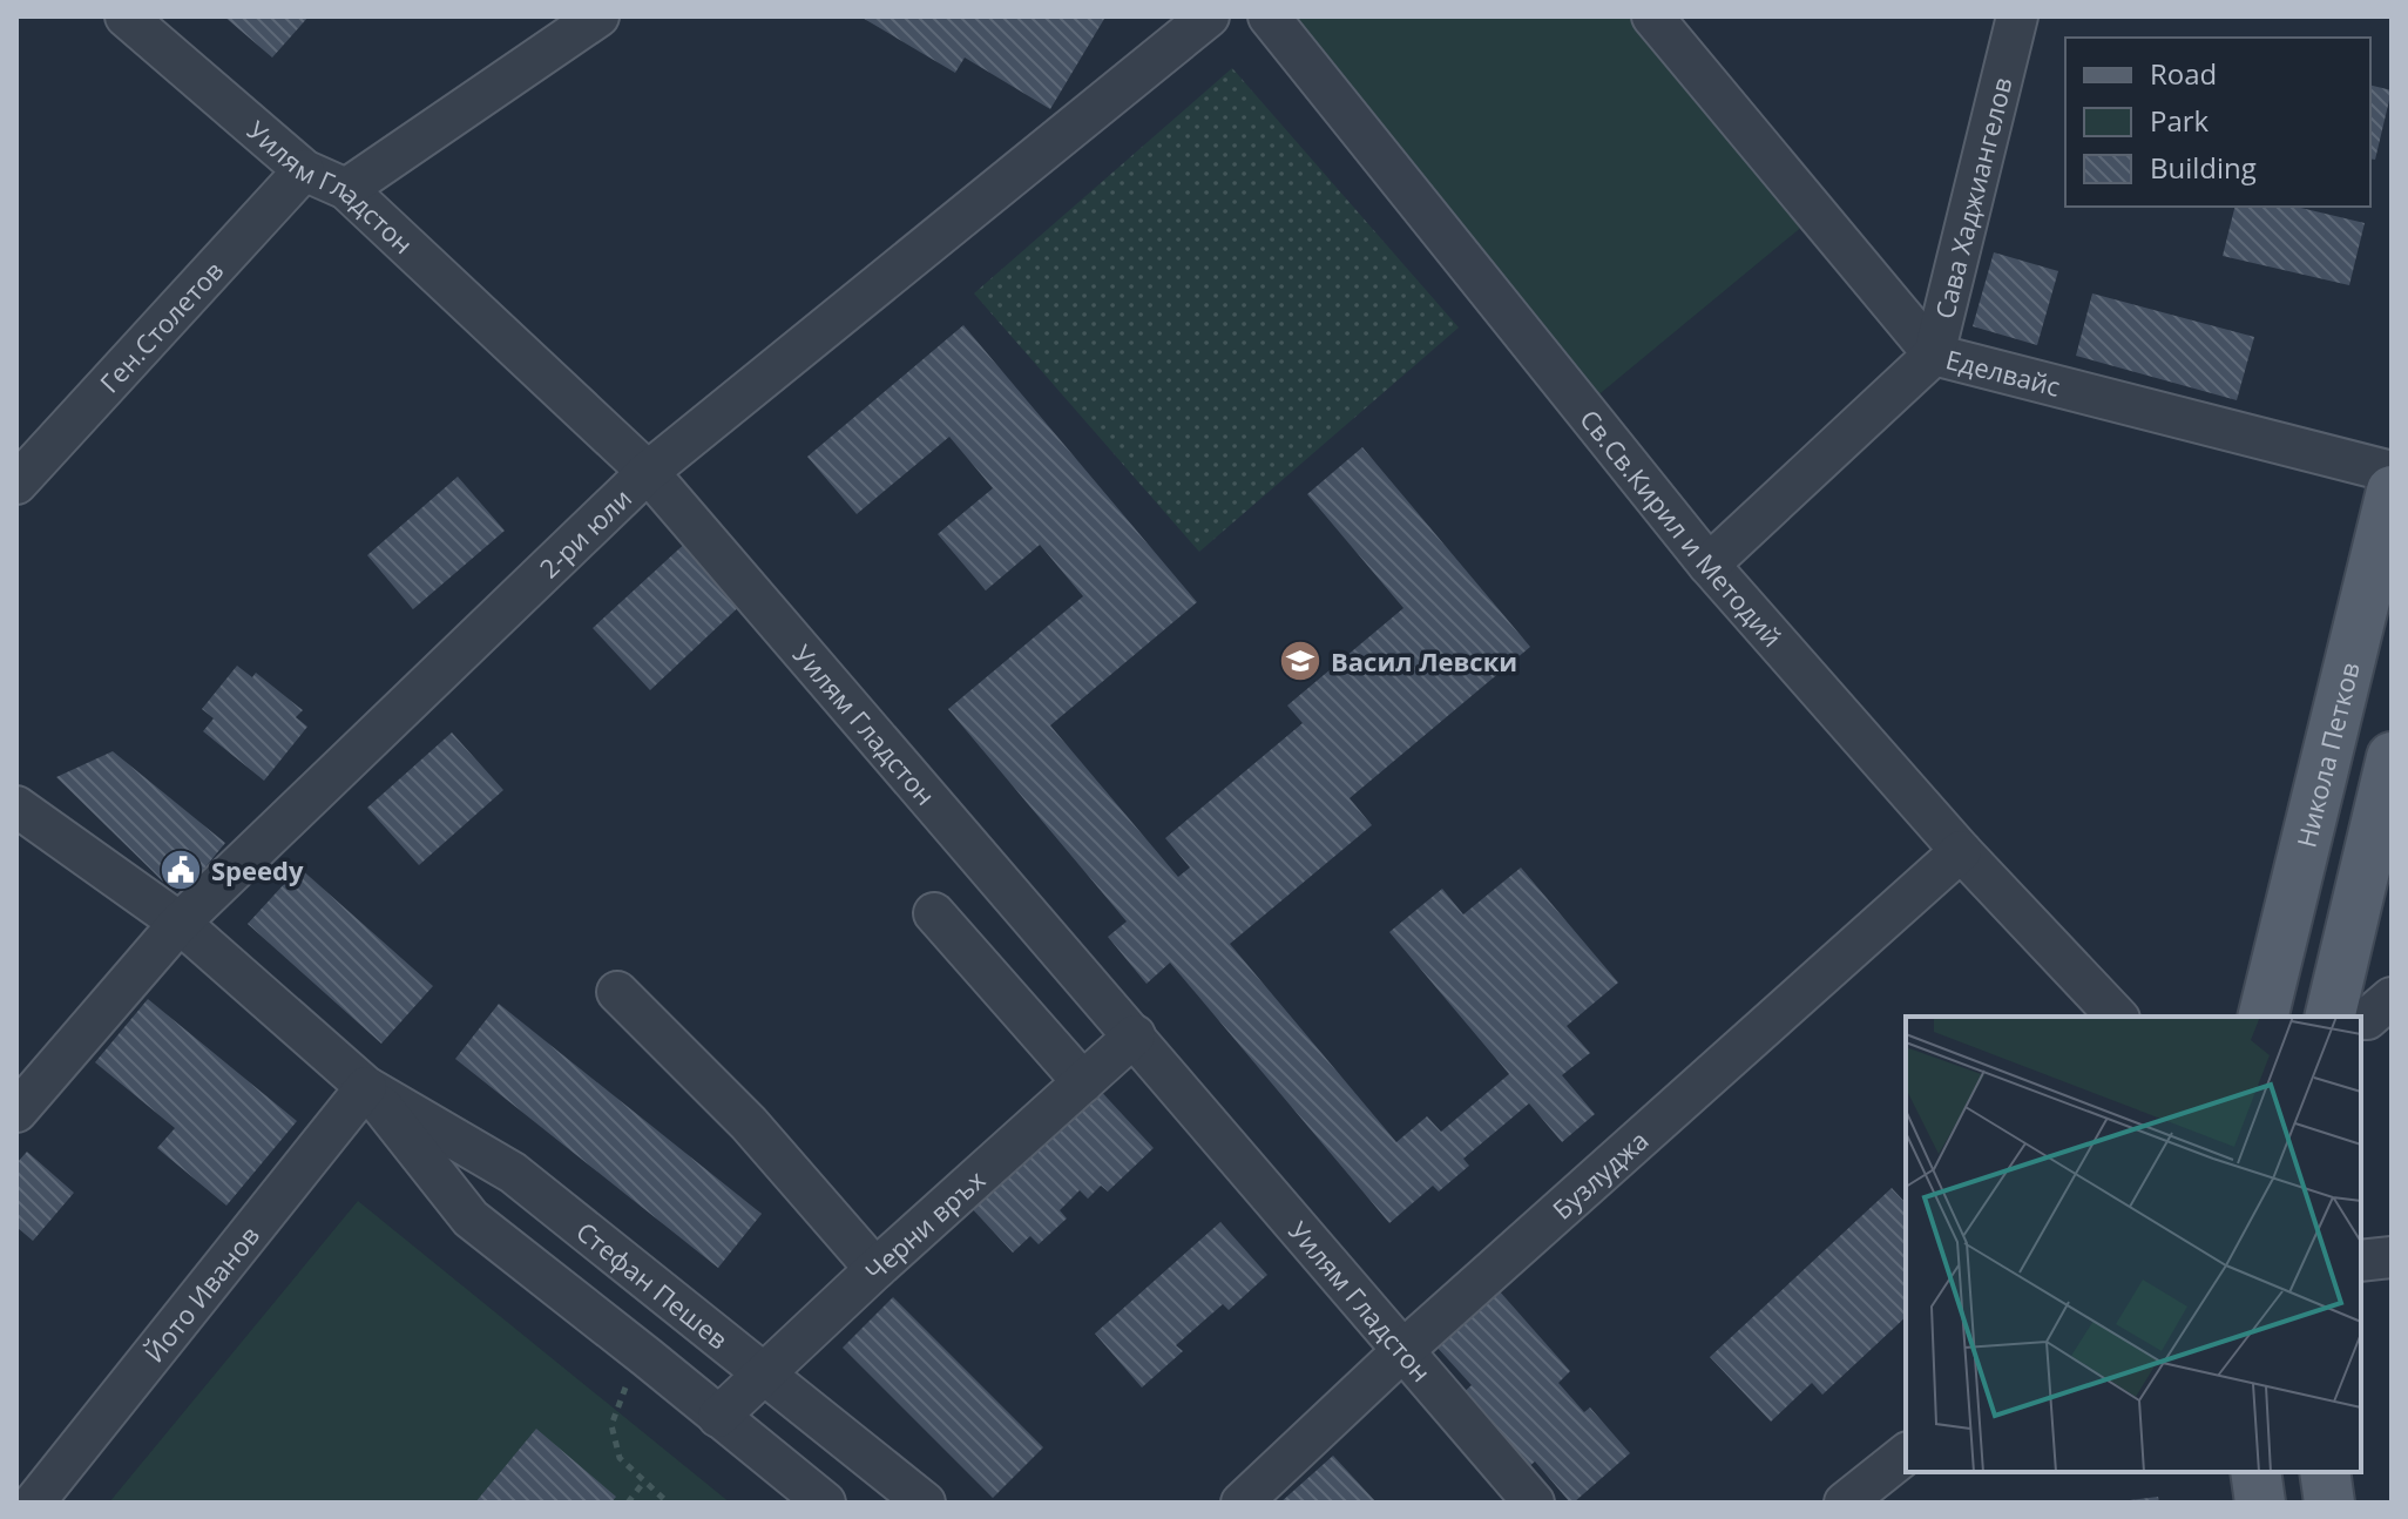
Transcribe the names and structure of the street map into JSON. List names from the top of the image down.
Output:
{
  "streets": {
    "main road": ["Никола Петков"],
    "street": [
      "Уилям Гладстон",
      "Сава Хаджиангелов",
      "Ген.Столетов",
      "Еделвайс",
      "Св.Св.Кирил и Методий",
      "2-ри юли",
      "Бузлуджа",
      "Черни връх",
      "Стефан Пешев",
      "Йото Иванов"
    ]
  },
  "crossings": [
    ["Уилям Гладстон", "Ген.Столетов"],
    ["Уилям Гладстон", "2-ри юли"],
    ["Уилям Гладстон", "Бузлуджа"],
    ["Уилям Гладстон", "Черни връх"],
    ["Сава Хаджиангелов", "Еделвайс"],
    ["Сава Хаджиангелов", "Св.Св.Кирил и Методий"],
    ["Св.Св.Кирил и Методий", "Бузлуджа"],
    ["2-ри юли", "Стефан Пешев"],
    ["Черни връх", "Стефан Пешев"],
    ["Стефан Пешев", "Йото Иванов"]
  ],
  "places": {
    "school or university": ["Васил Левски"],
    "public building": ["Speedy"]
  },
  "legend": ["Road", "Park", "Building"]
}
